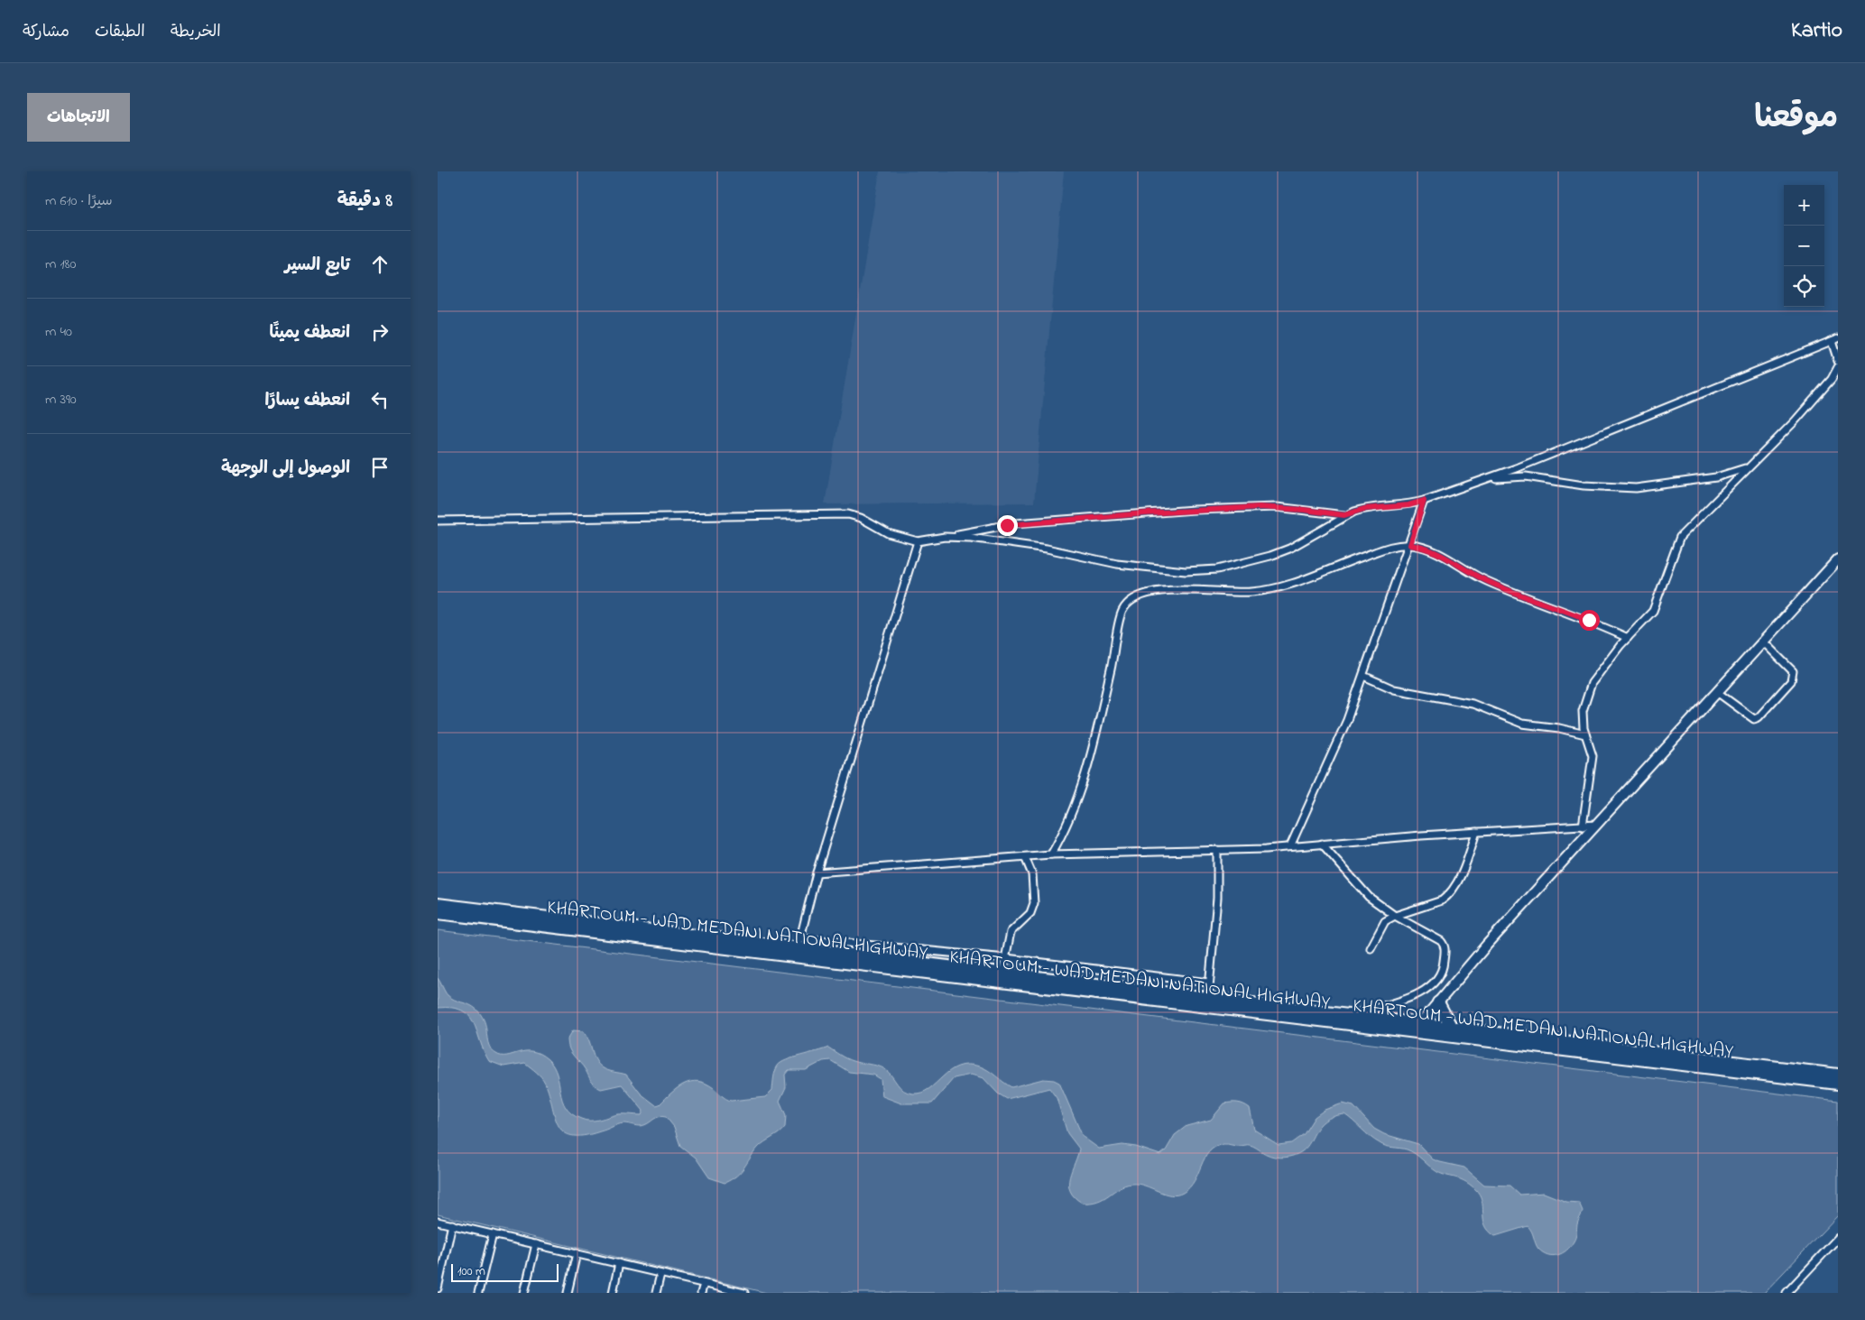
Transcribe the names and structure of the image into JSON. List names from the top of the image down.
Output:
{
  "streets": {
    "highway": ["KHARTOUM - WAD MEDANI NATIONAL HIGHWAY"]
  },
  "scale_bar": "100 m",
  "page": {
    "header": "Kartio",
    "nav": ["الخريطة", "الطبقات", "مشاركة"],
    "title": "موقعنا",
    "buttons": "الاتجاهات",
    "heading": ["8 دقيقة", "سيرًا · 610 m"],
    "map_buttons": ["+", "−"],
    "list": [
      ["تابع السير", "180 m"],
      ["انعطف يمينًا", "40 m"],
      ["انعطف يسارًا", "390 m"],
      "الوصول إلى الوجهة"
    ],
    "scale": "100 m"
  }
}
